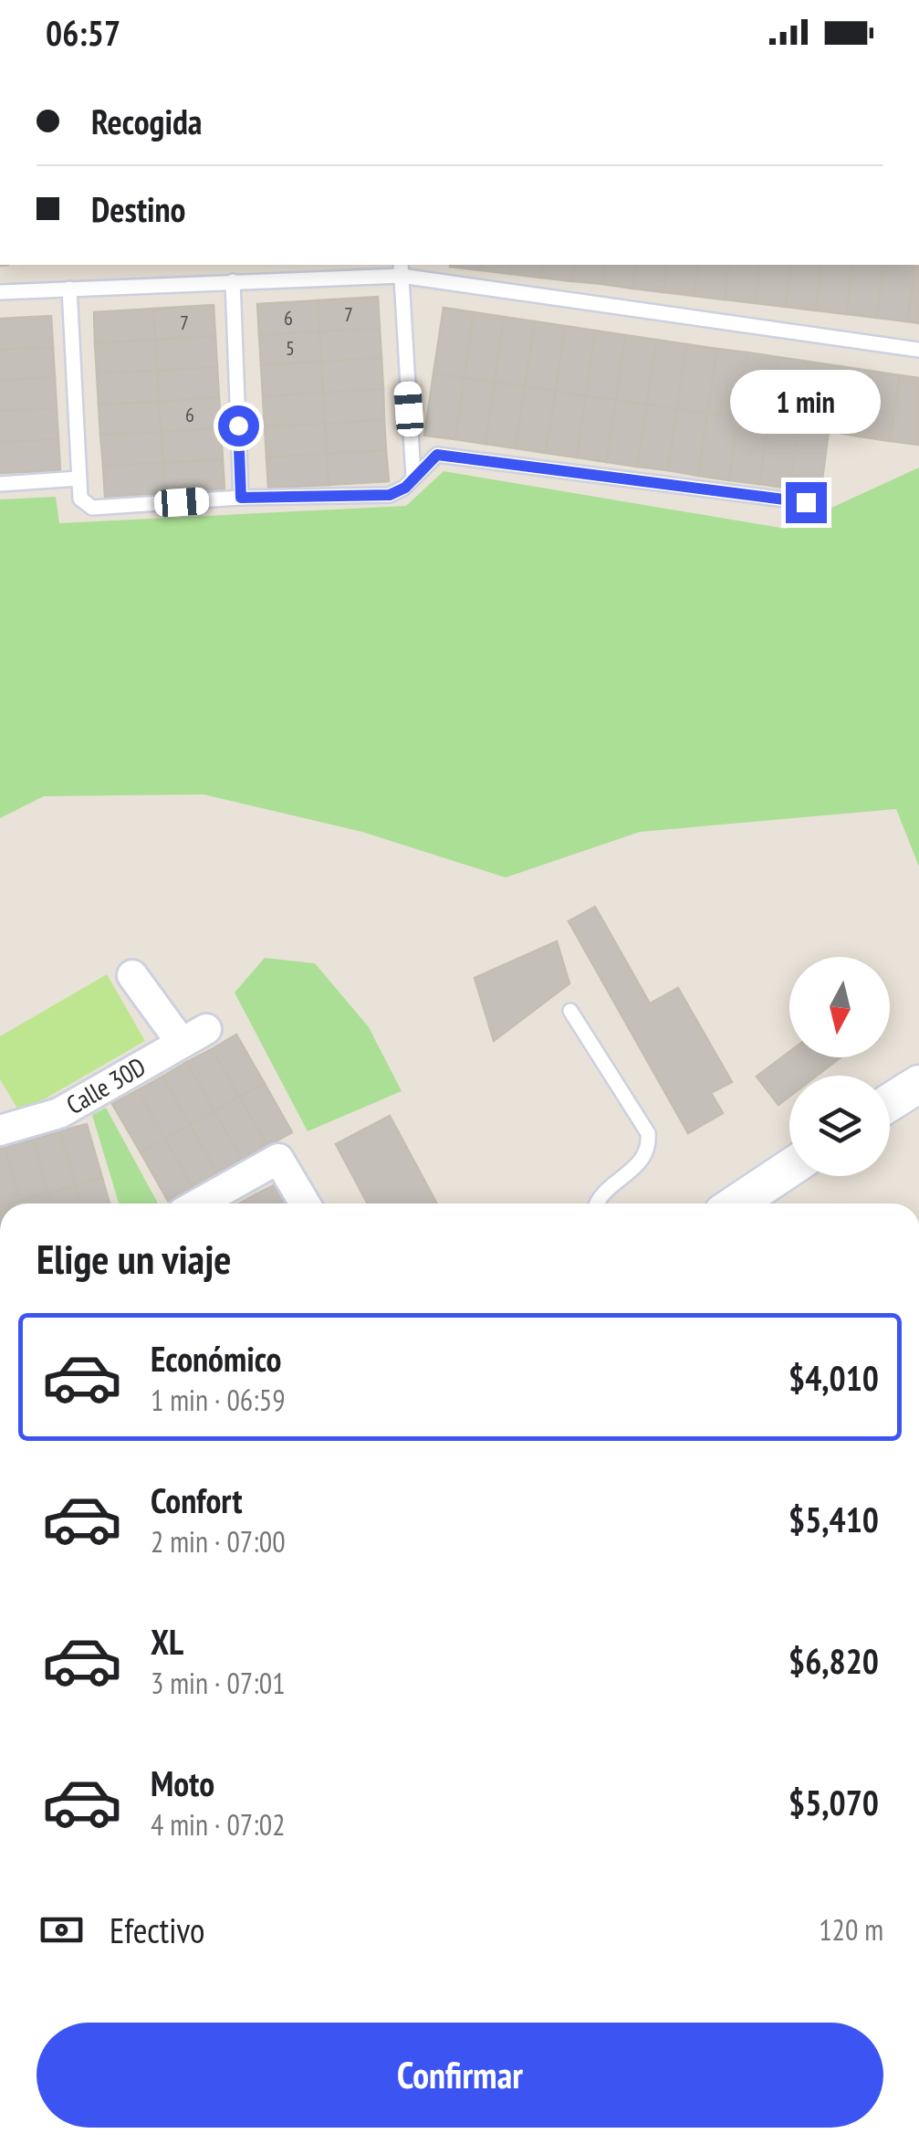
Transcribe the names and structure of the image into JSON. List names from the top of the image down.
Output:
{
  "streets": {
    "street": ["Calle 30D"]
  },
  "house_numbers": [
    "7",
    "6",
    "7",
    "5",
    "6"
  ],
  "north": "bottom",
  "page": {
    "status": "06:57",
    "banner": ["Recogida", "Destino"],
    "bubble": "1 min",
    "heading": "Elige un viaje",
    "list": [
      {
        "name": "Económico",
        "note": "1 min · 06:59",
        "value": "$4,010"
      },
      {
        "name": "Confort",
        "note": "2 min · 07:00",
        "value": "$5,410"
      },
      {
        "name": "XL",
        "note": "3 min · 07:01",
        "value": "$6,820"
      },
      {
        "name": "Moto",
        "note": "4 min · 07:02",
        "value": "$5,070"
      }
    ],
    "pay": ["Efectivo", "120 m"],
    "buttons": "Confirmar"
  }
}
